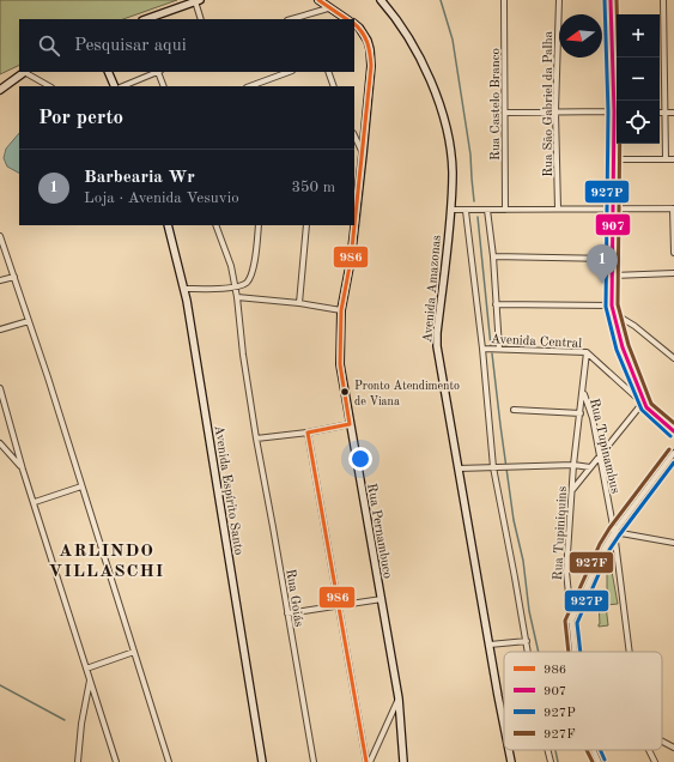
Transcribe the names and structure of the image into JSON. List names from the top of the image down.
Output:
{
  "streets": {
    "street": [
      "Rua Castelo Branco",
      "Rua São Gabriel da Palha",
      "Avenida Amazonas",
      "Avenida Central",
      "Rua Tupinambus",
      "Avenida Espírito Santo",
      "Rua Pernambuco",
      "Rua Tupiniquins",
      "Rua Goiás"
    ]
  },
  "crossings": [
    ["Avenida Central", "Rua Tupiniquins"],
    ["Rua Tupinambus", "Rua Tupiniquins"]
  ],
  "districts": ["ARLINDO VILLASCHI"],
  "places": ["Pronto Atendimento de Viana"],
  "lines": [
    "transit line 986",
    "transit line 907",
    "transit line 927P",
    "transit line 927F"
  ],
  "legend": [
    "986",
    "907",
    "927P",
    "927F"
  ],
  "north": "left",
  "page": {
    "map_buttons": ["+", "−"],
    "search": "Pesquisar aqui",
    "heading": "Por perto",
    "list": [
      {
        "mark": "1",
        "name": "Barbearia Wr",
        "note": "Loja · Avenida Vesuvio",
        "value": "350 m"
      }
    ],
    "pins": "1"
  }
}
